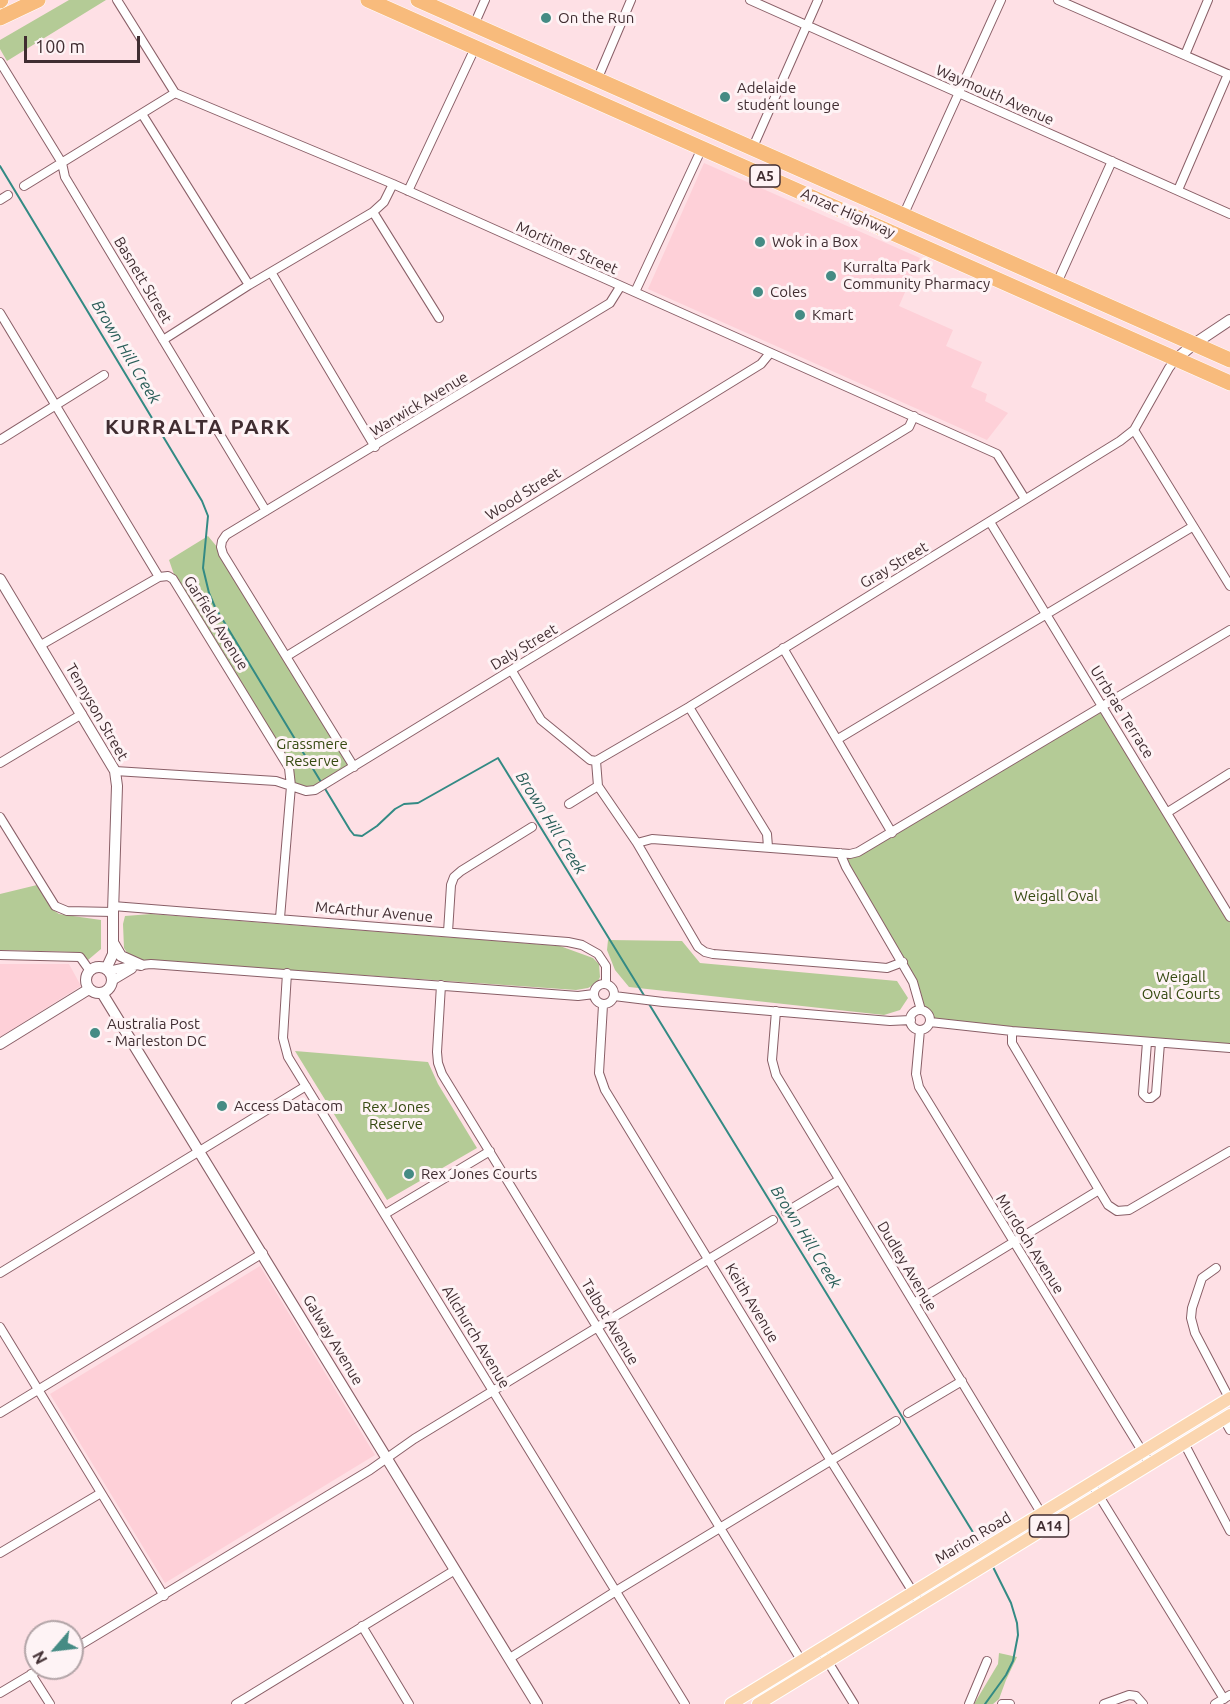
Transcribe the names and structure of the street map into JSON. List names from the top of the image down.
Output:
{
  "streets": {
    "highway": ["A5", "Anzac Highway"],
    "main road": ["A14", "Marion Road"],
    "street": [
      "Waymouth Avenue",
      "Mortimer Street",
      "Basnett Street",
      "Warwick Avenue",
      "Wood Street",
      "Gray Street",
      "Garfield Avenue",
      "Daly Street",
      "Tennyson Street",
      "Urrbrae Terrace",
      "McArthur Avenue",
      "Murdoch Avenue",
      "Dudley Avenue",
      "Keith Avenue",
      "Talbot Avenue",
      "Allchurch Avenue",
      "Galway Avenue"
    ]
  },
  "crossings": [
    ["Anzac Highway", "Gray Street"],
    ["Mortimer Street", "Warwick Avenue"],
    ["Mortimer Street", "Wood Street"],
    ["Mortimer Street", "Gray Street"],
    ["Mortimer Street", "Daly Street"],
    ["Basnett Street", "Warwick Avenue"],
    ["Warwick Avenue", "Wood Street"],
    ["Gray Street", "Urrbrae Terrace"],
    ["Garfield Avenue", "Daly Street"],
    ["Garfield Avenue", "McArthur Avenue"],
    ["Daly Street", "Tennyson Street"],
    ["Tennyson Street", "McArthur Avenue"],
    ["McArthur Avenue", "Keith Avenue"],
    ["Murdoch Avenue", "Marion Road"],
    ["Dudley Avenue", "Marion Road"],
    ["Keith Avenue", "Marion Road"],
    ["Talbot Avenue", "Marion Road"]
  ],
  "districts": ["KURRALTA PARK"],
  "water": ["Brown Hill Creek"],
  "parks": [
    "Grassmere Reserve",
    "Weigall Oval",
    "Weigall Oval Courts",
    "Rex Jones Reserve"
  ],
  "places": [
    "On the Run",
    "Adelaide student lounge",
    "Wok in a Box",
    "Kurralta Park Community Pharmacy",
    "Coles",
    "Kmart",
    "Australia Post - Marleston DC",
    "Access Datacom",
    "Rex Jones Courts"
  ],
  "scale_bar": "100 m",
  "north": "bottom left"
}
